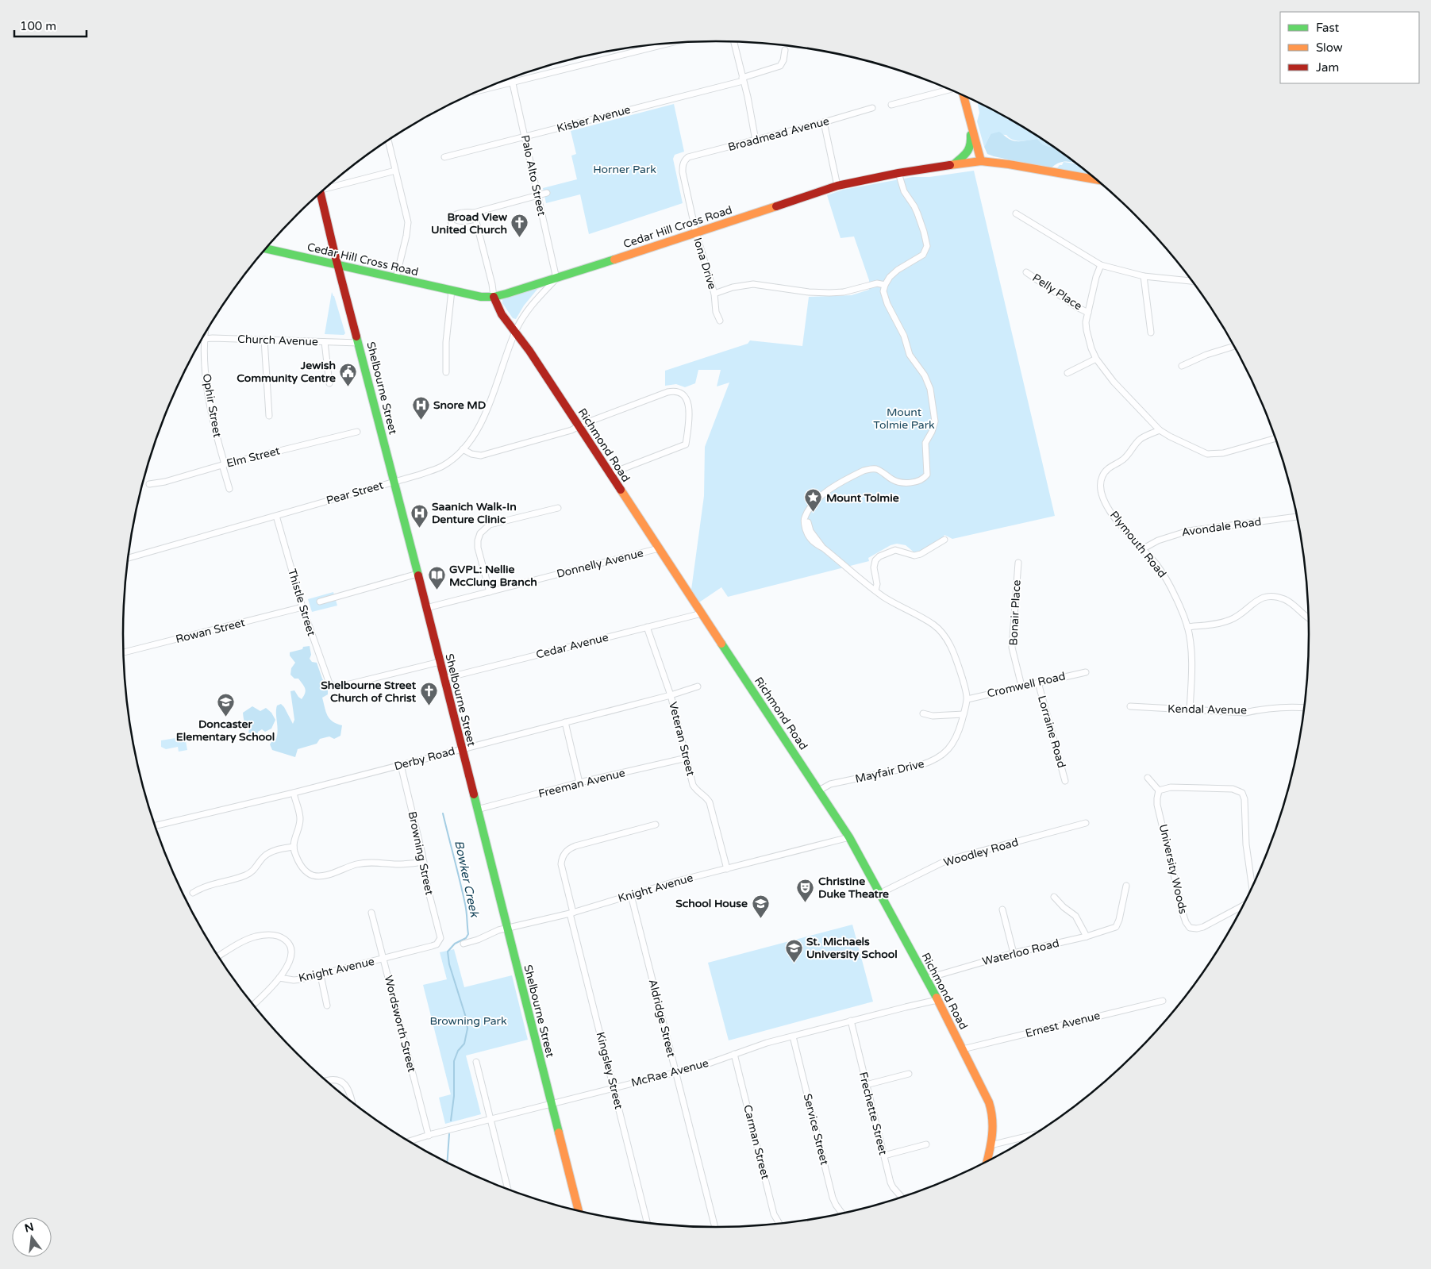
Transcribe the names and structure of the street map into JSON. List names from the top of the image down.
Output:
{
  "streets": {
    "main road": ["Cedar Hill Cross Road", "Shelbourne Street", "Richmond Road"],
    "street": [
      "Kisber Avenue",
      "Broadmead Avenue",
      "Palo Alto Street",
      "Iona Drive",
      "Pelly Place",
      "Church Avenue",
      "Ophir Street",
      "Elm Street",
      "Pear Street",
      "Avondale Road",
      "Plymouth Road",
      "Donnelly Avenue",
      "Thistle Street",
      "Bonair Place",
      "Rowan Street",
      "Cedar Avenue",
      "Cromwell Road",
      "Kendal Avenue",
      "Lorraine Road",
      "Veteran Street",
      "Derby Road",
      "Mayfair Drive",
      "Freeman Avenue",
      "Woodley Road",
      "Browning Street",
      "University Woods",
      "Knight Avenue",
      "Waterloo Road",
      "Aldridge Street",
      "Wordsworth Street",
      "Ernest Avenue",
      "Kingsley Street",
      "McRae Avenue",
      "Frechette Street",
      "Service Street",
      "Carman Street"
    ]
  },
  "crossings": [
    ["Kisber Avenue", "Palo Alto Street"],
    ["Broadmead Avenue", "Iona Drive"],
    ["Palo Alto Street", "Cedar Hill Cross Road"],
    ["Palo Alto Street", "Pear Street"],
    ["Cedar Hill Cross Road", "Iona Drive"],
    ["Cedar Hill Cross Road", "Shelbourne Street"],
    ["Cedar Hill Cross Road", "Richmond Road"],
    ["Cedar Hill Cross Road", "Pear Street"],
    ["Church Avenue", "Shelbourne Street"],
    ["Church Avenue", "Ophir Street"],
    ["Shelbourne Street", "Pear Street"],
    ["Shelbourne Street", "Donnelly Avenue"],
    ["Shelbourne Street", "Thistle Street"],
    ["Shelbourne Street", "Cedar Avenue"],
    ["Shelbourne Street", "Derby Road"],
    ["Shelbourne Street", "Freeman Avenue"],
    ["Shelbourne Street", "Knight Avenue"],
    ["Shelbourne Street", "McRae Avenue"],
    ["Ophir Street", "Elm Street"],
    ["Richmond Road", "Pear Street"],
    ["Richmond Road", "Donnelly Avenue"],
    ["Richmond Road", "Cedar Avenue"],
    ["Richmond Road", "Mayfair Drive"],
    ["Richmond Road", "Woodley Road"],
    ["Richmond Road", "Knight Avenue"],
    ["Richmond Road", "Waterloo Road"],
    ["Richmond Road", "Ernest Avenue"],
    ["Richmond Road", "McRae Avenue"],
    ["Pear Street", "Thistle Street"],
    ["Avondale Road", "Plymouth Road"],
    ["Plymouth Road", "Kendal Avenue"],
    ["Thistle Street", "Rowan Street"],
    ["Bonair Place", "Cromwell Road"],
    ["Cedar Avenue", "Veteran Street"],
    ["Cromwell Road", "Lorraine Road"],
    ["Cromwell Road", "Mayfair Drive"],
    ["Veteran Street", "Derby Road"],
    ["Veteran Street", "Freeman Avenue"],
    ["Veteran Street", "Knight Avenue"],
    ["Derby Road", "Browning Street"],
    ["Browning Street", "Knight Avenue"],
    ["Knight Avenue", "Aldridge Street"],
    ["Knight Avenue", "Wordsworth Street"],
    ["Knight Avenue", "Kingsley Street"],
    ["Aldridge Street", "McRae Avenue"],
    ["Wordsworth Street", "McRae Avenue"],
    ["Kingsley Street", "McRae Avenue"],
    ["McRae Avenue", "Frechette Street"],
    ["McRae Avenue", "Service Street"],
    ["McRae Avenue", "Carman Street"]
  ],
  "water": ["Bowker Creek"],
  "parks": ["Horner Park", "Mount Tolmie Park", "Browning Park"],
  "places": {
    "church": ["Broad View United Church", "Shelbourne Street Church of Christ"],
    "public building": ["Jewish Community Centre"],
    "hospital": ["Snore MD", "Saanich Walk-In Denture Clinic"],
    "place": ["Mount Tolmie"],
    "library": ["GVPL: Nellie McClung Branch"],
    "school or university": ["Doncaster Elementary School", "School House", "St. Michaels University School"],
    "theatre": ["Christine Duke Theatre"]
  },
  "legend": ["Fast", "Slow", "Jam"],
  "scale_bar": "100 m",
  "north": "top"
}
